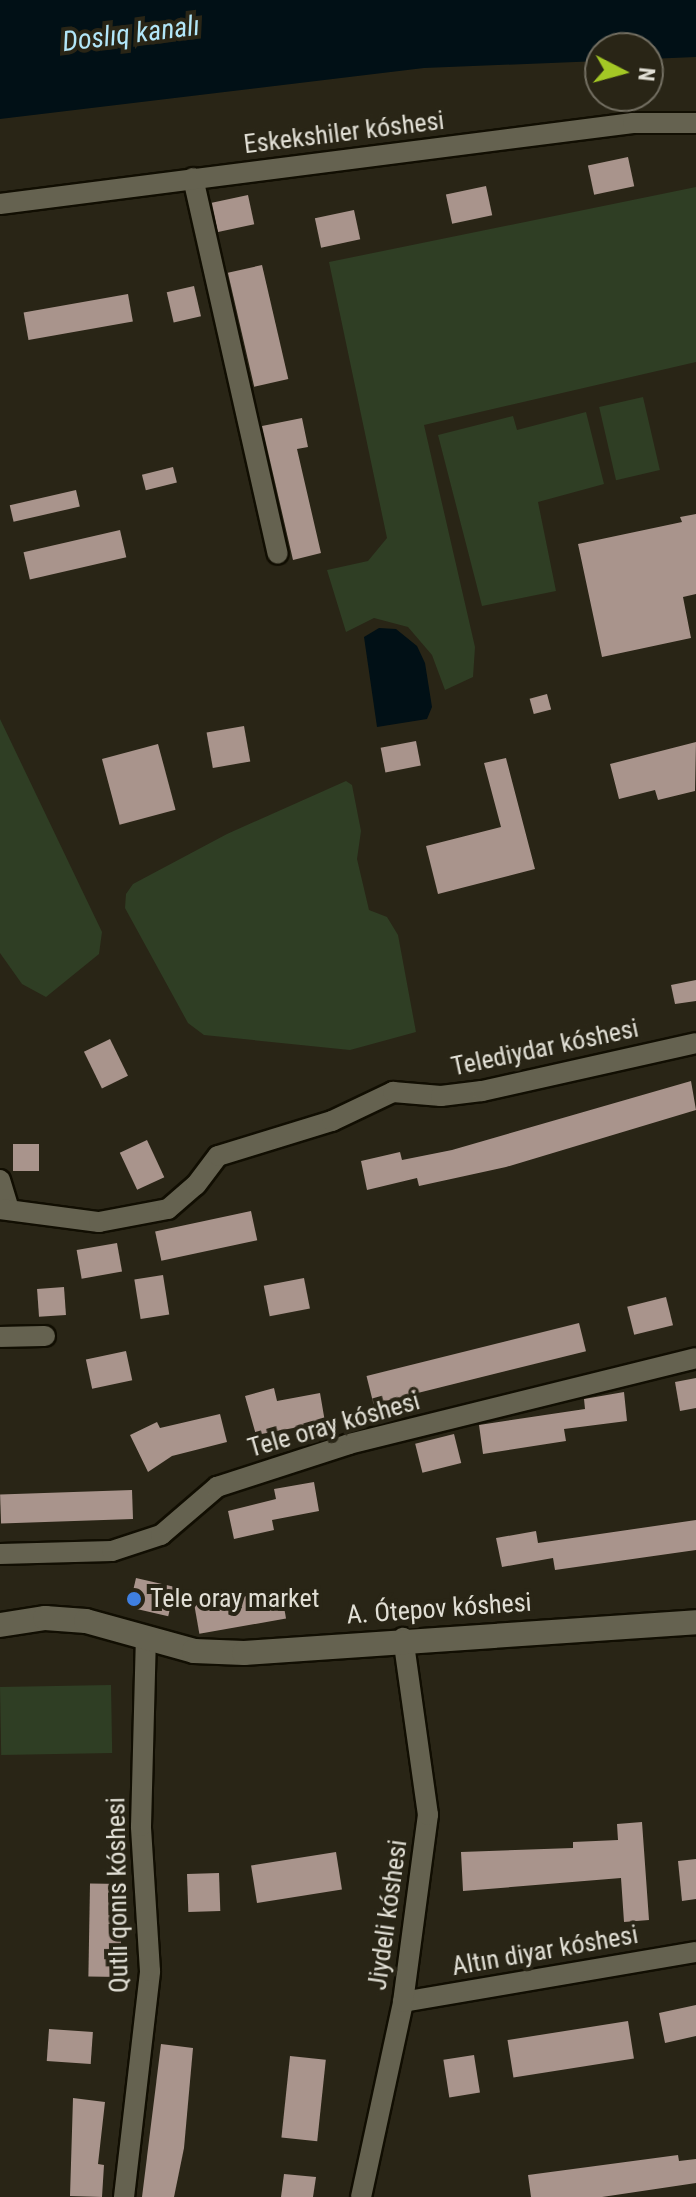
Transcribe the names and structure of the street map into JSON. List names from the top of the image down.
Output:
{
  "streets": {
    "street": [
      "Eskekshiler kóshesi",
      "Telediydar kóshesi",
      "Tele oray kóshesi",
      "A. Ótepov kóshesi",
      "Qutlı qonıs kóshesi",
      "Jiydeli kóshesi",
      "Altın diyar kóshesi"
    ]
  },
  "crossings": [
    ["A. Ótepov kóshesi", "Qutlı qonıs kóshesi"],
    ["A. Ótepov kóshesi", "Jiydeli kóshesi"],
    ["Jiydeli kóshesi", "Altın diyar kóshesi"]
  ],
  "water": ["Doslıq kanalı"],
  "places": ["Tele oray market"],
  "north": "right"
}
